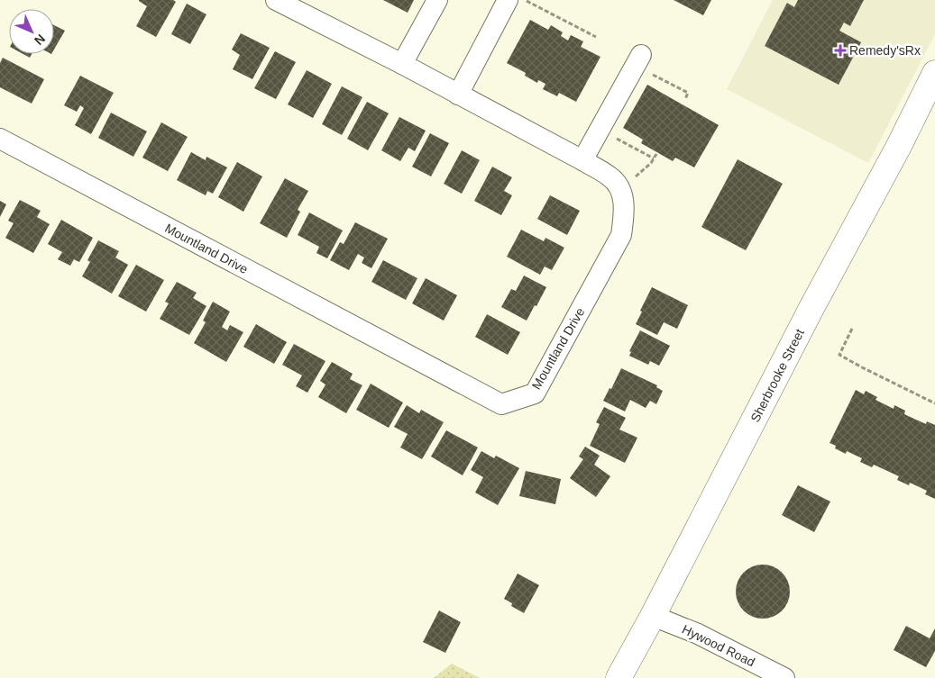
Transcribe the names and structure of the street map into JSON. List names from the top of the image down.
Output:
{
  "streets": {
    "main road": ["Sherbrooke Street"],
    "street": ["Mountland Drive", "Hywood Road"]
  },
  "crossings": [
    ["Sherbrooke Street", "Hywood Road"]
  ],
  "places": {
    "health": ["Remedy'sRx"]
  },
  "north": "bottom right"
}
